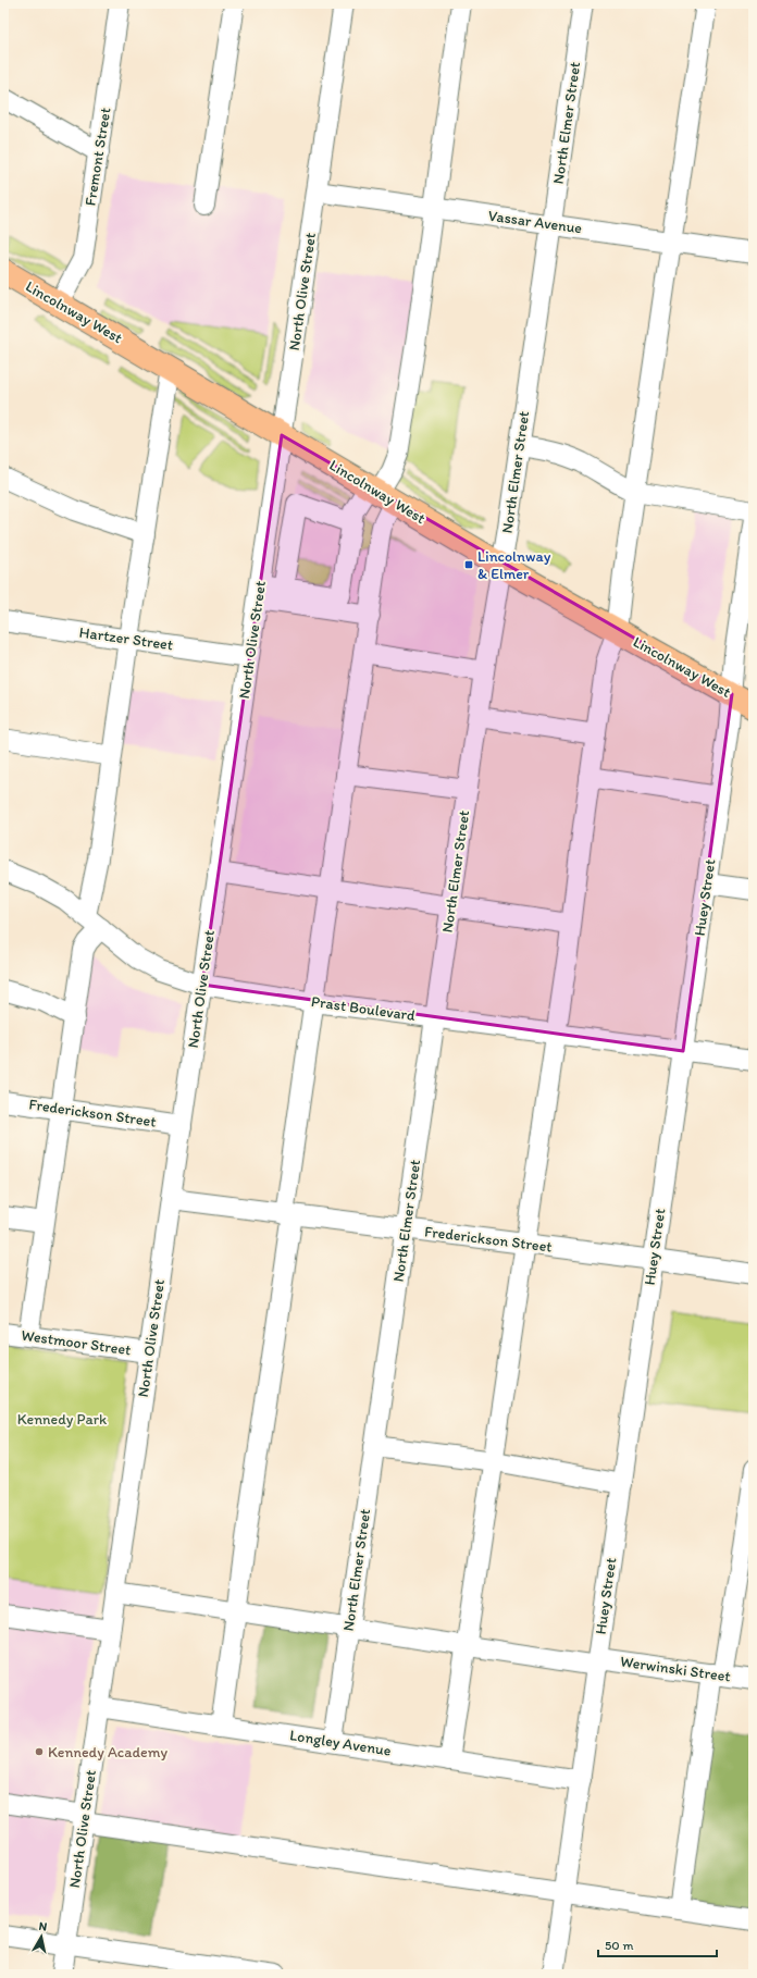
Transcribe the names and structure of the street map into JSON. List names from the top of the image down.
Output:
{
  "streets": {
    "main road": ["Lincolnway West"],
    "street": [
      "North Elmer Street",
      "Fremont Street",
      "Vassar Avenue",
      "North Olive Street",
      "Hartzer Street",
      "Huey Street",
      "Prast Boulevard",
      "Frederickson Street",
      "Westmoor Street",
      "Werwinski Street",
      "Longley Avenue"
    ]
  },
  "crossings": [
    ["North Elmer Street", "Vassar Avenue"],
    ["North Elmer Street", "Lincolnway West"],
    ["North Elmer Street", "Prast Boulevard"],
    ["North Elmer Street", "Frederickson Street"],
    ["North Elmer Street", "Werwinski Street"],
    ["North Elmer Street", "Longley Avenue"],
    ["Fremont Street", "Lincolnway West"],
    ["Vassar Avenue", "North Olive Street"],
    ["North Olive Street", "Lincolnway West"],
    ["North Olive Street", "Hartzer Street"],
    ["North Olive Street", "Prast Boulevard"],
    ["North Olive Street", "Frederickson Street"],
    ["North Olive Street", "Westmoor Street"],
    ["North Olive Street", "Werwinski Street"],
    ["North Olive Street", "Longley Avenue"],
    ["Lincolnway West", "Huey Street"],
    ["Huey Street", "Prast Boulevard"],
    ["Huey Street", "Frederickson Street"],
    ["Huey Street", "Werwinski Street"],
    ["Huey Street", "Longley Avenue"]
  ],
  "parks": ["Kennedy Park"],
  "places": {
    "transit": ["Lincolnway & Elmer"],
    "other": ["Kennedy Academy"]
  },
  "scale_bar": "50 m",
  "north": "top"
}
